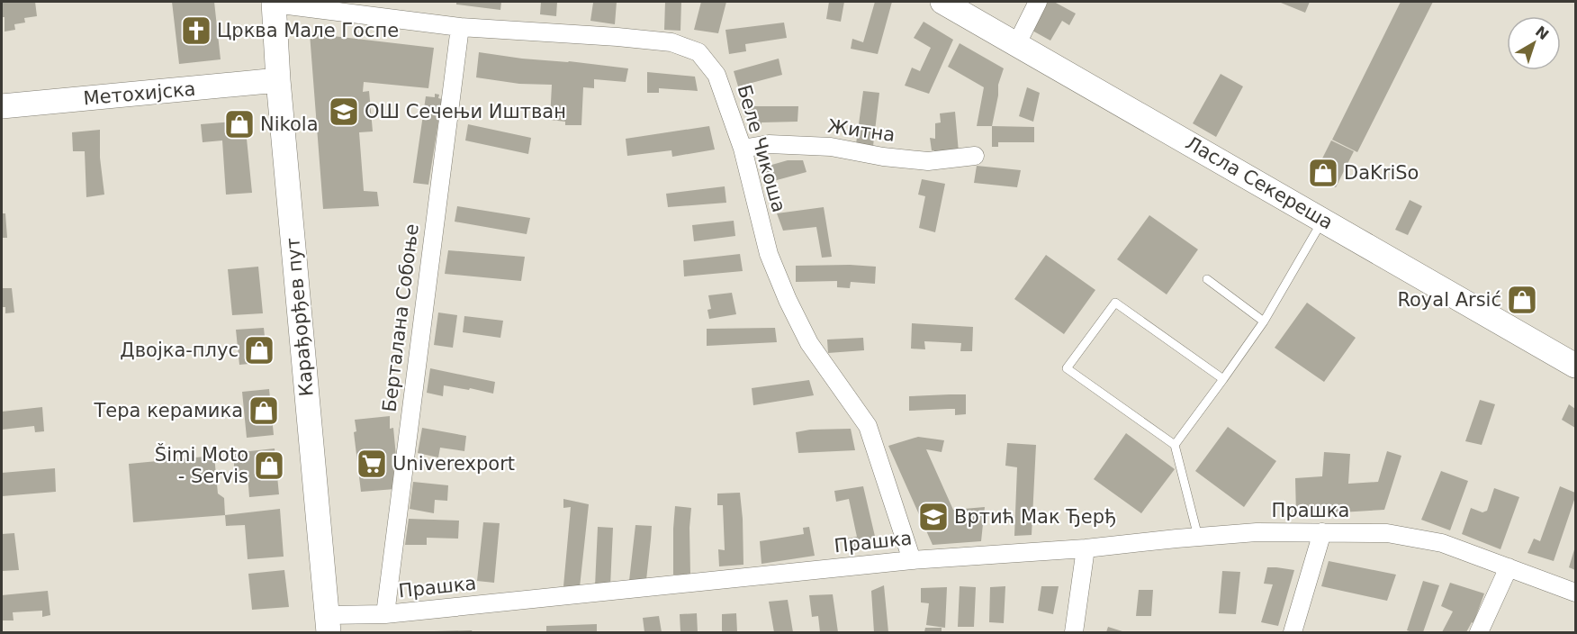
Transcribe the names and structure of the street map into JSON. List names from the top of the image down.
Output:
{
  "streets": {
    "street": [
      "Метохијска",
      "Житна",
      "Беле Чикоша",
      "Ласла Секереша",
      "Карађорђев пут",
      "Берталана Собоње",
      "Прашка"
    ]
  },
  "crossings": [
    ["Метохијска", "Карађорђев пут"],
    ["Житна", "Беле Чикоша"],
    ["Беле Чикоша", "Карађорђев пут"],
    ["Беле Чикоша", "Берталана Собоње"],
    ["Беле Чикоша", "Прашка"],
    ["Карађорђев пут", "Прашка"],
    ["Берталана Собоње", "Прашка"]
  ],
  "places": {
    "church": ["Црква Мале Госпе"],
    "school or university": ["ОШ Сечењи Иштван", "Вртић Мак Ђерђ"],
    "shop": [
      "Nikola",
      "DaKriSo",
      "Royal Arsić",
      "Двојка-плус",
      "Тера керамика",
      "Šimi Moto - Servis"
    ],
    "supermarket": ["Univerexport"]
  },
  "north": "top right"
}
